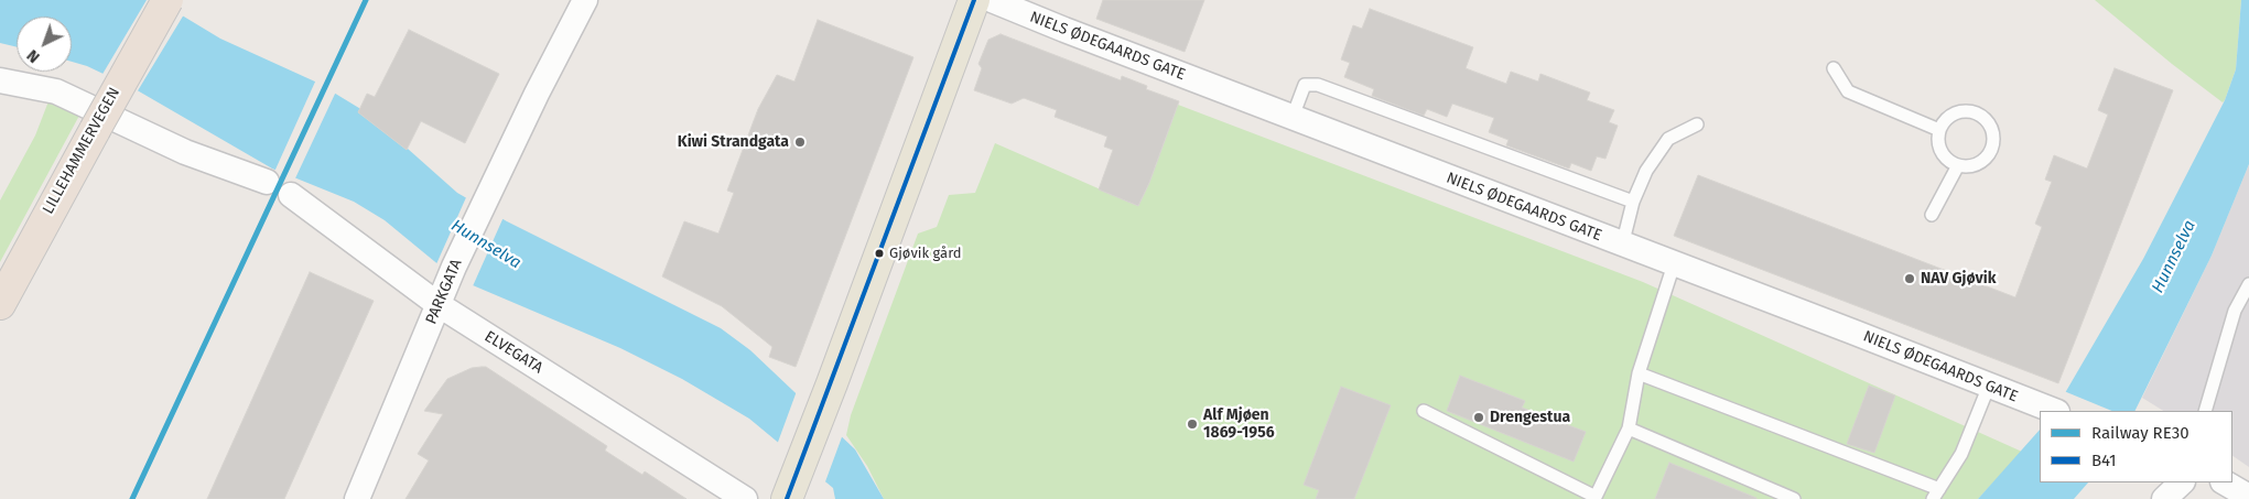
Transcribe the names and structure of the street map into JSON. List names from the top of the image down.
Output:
{
  "streets": {
    "highway": ["LILLEHAMMERVEGEN"],
    "street": ["NIELS ØDEGAARDS GATE", "PARKGATA", "ELVEGATA"]
  },
  "crossings": [
    ["PARKGATA", "ELVEGATA"]
  ],
  "water": ["Hunnselva"],
  "places": [
    "Kiwi Strandgata",
    "Gjøvik gård",
    "NAV Gjøvik",
    "Drengestua",
    "Alf Mjøen 1869-1956"
  ],
  "lines": ["rail line RE30", "transit line B41"],
  "legend": ["Railway RE30", "B41"],
  "north": "bottom left"
}
